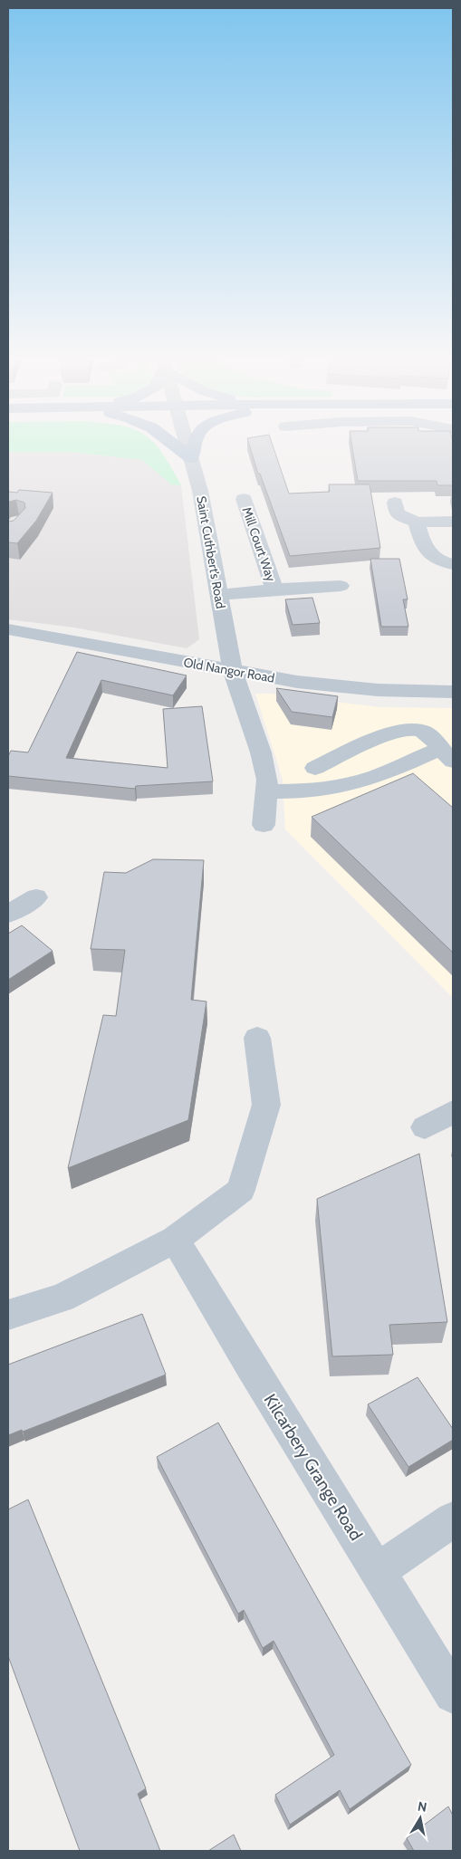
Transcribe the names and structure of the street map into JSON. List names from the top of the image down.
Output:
{
  "streets": {
    "street": [
      "Mill Court Way",
      "Saint Cuthbert’s Road",
      "Old Nangor Road",
      "Kilcarbery Grange Road"
    ]
  },
  "crossings": [
    ["Mill Court Way", "Saint Cuthbert’s Road"],
    ["Saint Cuthbert’s Road", "Old Nangor Road"]
  ],
  "north": "top"
}
